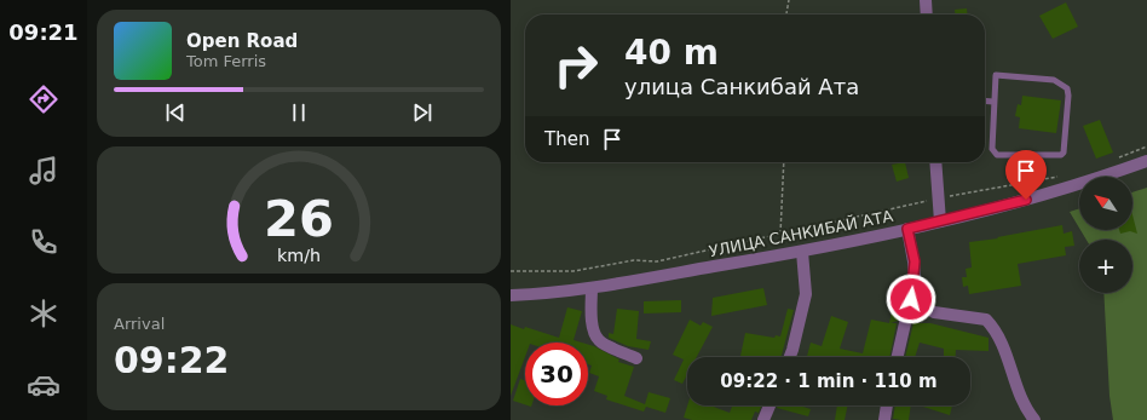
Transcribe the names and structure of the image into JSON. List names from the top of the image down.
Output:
{
  "streets": {
    "street": ["УЛИЦА САНКИБАЙ АТА"]
  },
  "north": "top left",
  "page": {
    "tabs": "09:21",
    "turn": ["40 m", "улица Санкибай Ата"],
    "song": ["Open Road", "Tom Ferris"],
    "then": "Then",
    "map_buttons": "+",
    "tile": ["Arrival", "09:22"],
    "limit": "30",
    "trip": "09:22 · 1 min · 110 m",
    "gauge": ["26", "km/h"]
  }
}
